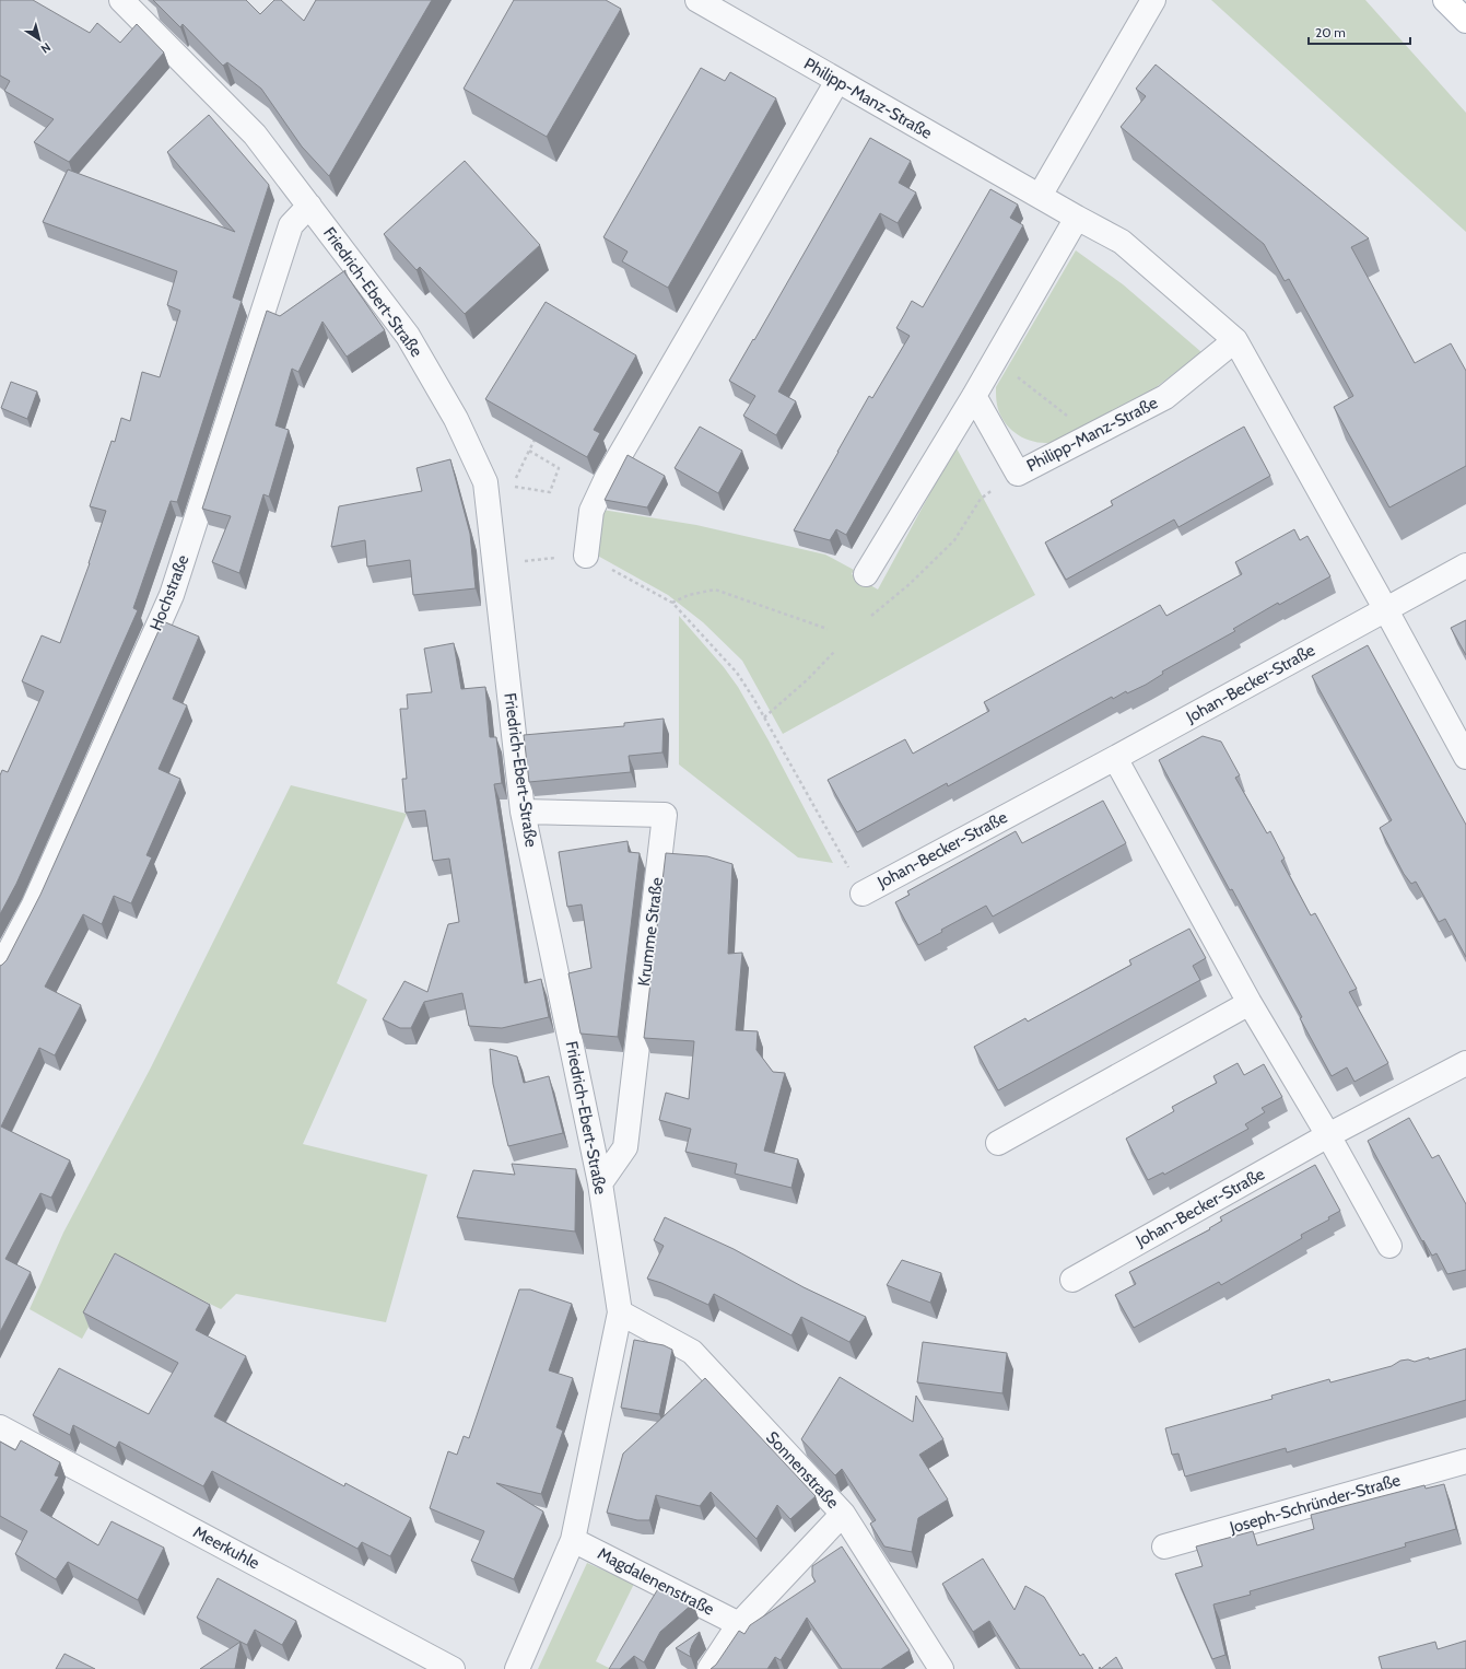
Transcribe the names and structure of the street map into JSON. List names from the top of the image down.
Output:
{
  "streets": {
    "street": [
      "Philipp-Manz-Straße",
      "Friedrich-Ebert-Straße",
      "Hochstraße",
      "Johan-Becker-Straße",
      "Krumme Straße",
      "Sonnenstraße",
      "Joseph-Schründer-Straße",
      "Meerkuhle",
      "Magdalenenstraße"
    ]
  },
  "crossings": [
    ["Philipp-Manz-Straße", "Johan-Becker-Straße"],
    ["Friedrich-Ebert-Straße", "Hochstraße"],
    ["Friedrich-Ebert-Straße", "Krumme Straße"],
    ["Friedrich-Ebert-Straße", "Sonnenstraße"],
    ["Friedrich-Ebert-Straße", "Magdalenenstraße"]
  ],
  "scale_bar": "20 m",
  "north": "bottom right"
}
